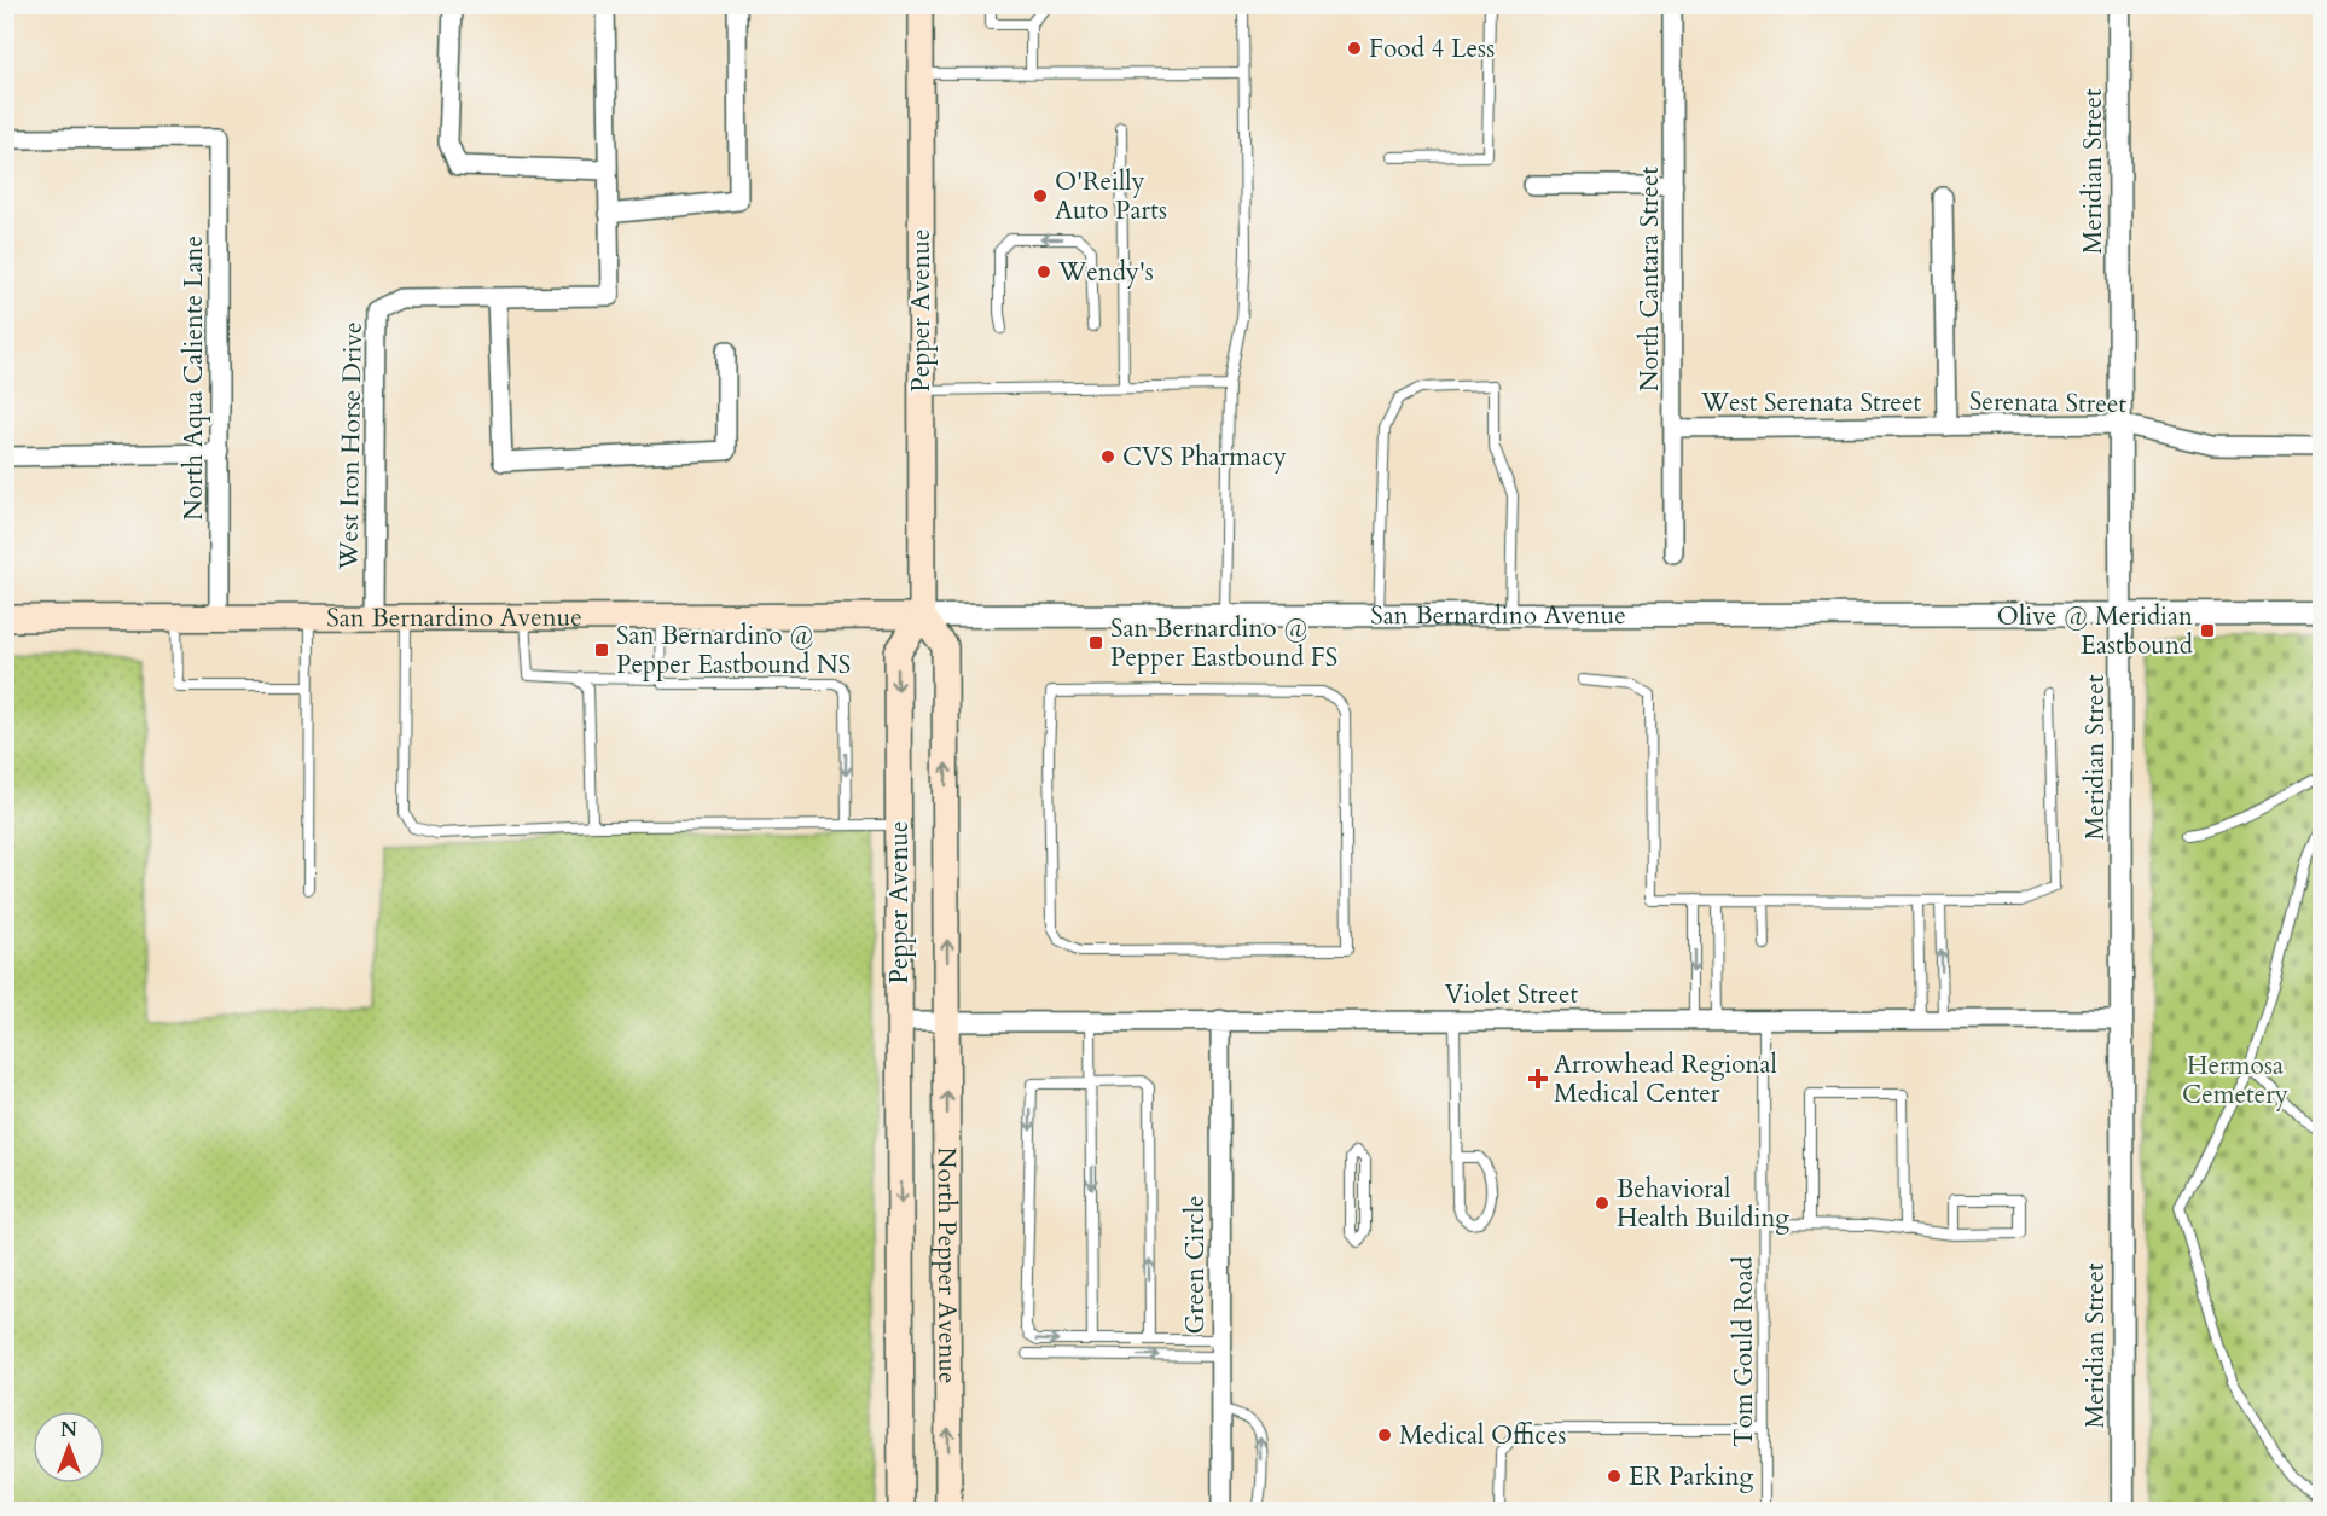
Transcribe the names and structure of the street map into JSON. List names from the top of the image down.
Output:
{
  "streets": {
    "main road": ["Pepper Avenue", "San Bernardino Avenue", "North Pepper Avenue"],
    "street": [
      "Meridian Street",
      "North Cantara Street",
      "North Aqua Caliente Lane",
      "West Serenata Street",
      "Serenata Street",
      "West Iron Horse Drive",
      "Violet Street",
      "Green Circle"
    ],
    "lane": ["Tom Gould Road"]
  },
  "crossings": [
    ["Meridian Street", "Serenata Street"],
    ["Meridian Street", "San Bernardino Avenue"],
    ["Meridian Street", "Violet Street"],
    ["North Cantara Street", "West Serenata Street"],
    ["Pepper Avenue", "San Bernardino Avenue"],
    ["Pepper Avenue", "Violet Street"],
    ["Pepper Avenue", "North Pepper Avenue"],
    ["North Aqua Caliente Lane", "San Bernardino Avenue"],
    ["West Serenata Street", "Serenata Street"],
    ["West Iron Horse Drive", "San Bernardino Avenue"],
    ["Violet Street", "Green Circle"],
    ["Violet Street", "North Pepper Avenue"],
    ["Violet Street", "Tom Gould Road"]
  ],
  "parks": ["Hermosa Cemetery"],
  "places": {
    "other": [
      "Food 4 Less",
      "O'Reilly Auto Parts",
      "Wendy's",
      "CVS Pharmacy",
      "Behavioral Health Building",
      "Medical Offices",
      "ER Parking"
    ],
    "transit": ["Olive @ Meridian Eastbound", "San Bernardino @ Pepper Eastbound FS", "San Bernardino @ Pepper Eastbound NS"],
    "health": ["Arrowhead Regional Medical Center"]
  },
  "north": "top"
}
